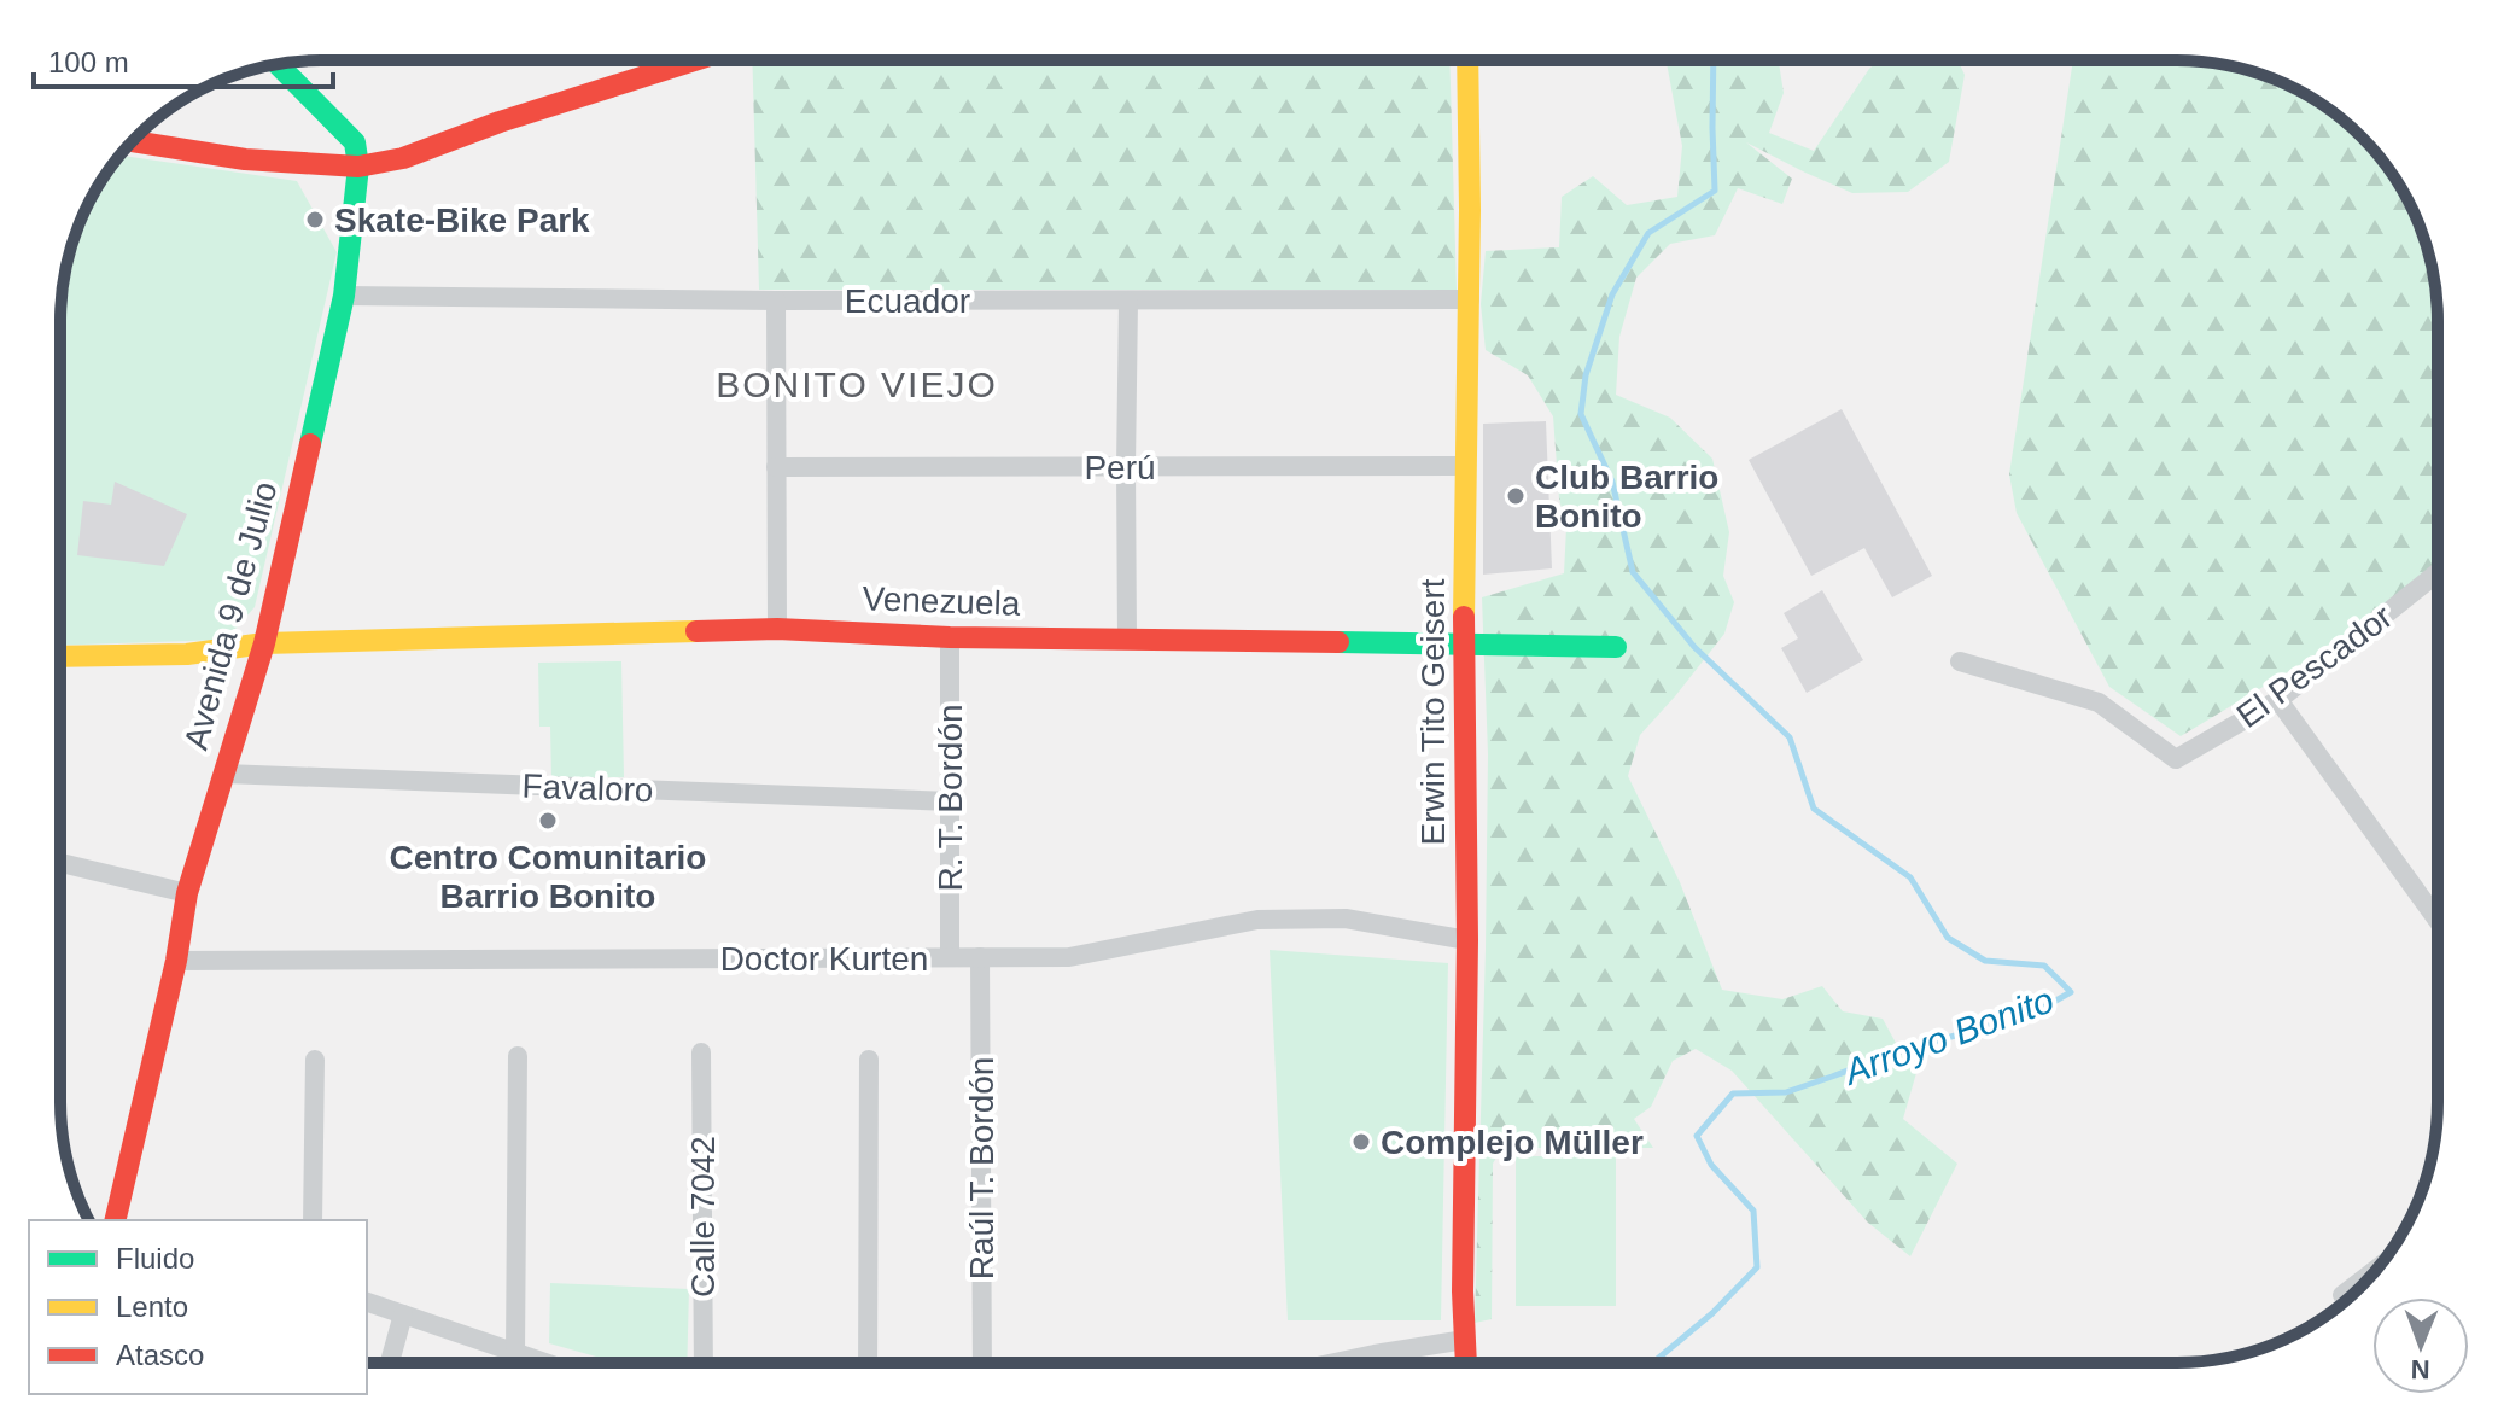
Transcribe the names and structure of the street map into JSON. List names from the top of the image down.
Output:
{
  "streets": {
    "street": [
      "Ecuador",
      "Perú",
      "Venezuela",
      "Avenida 9 de Julio",
      "El Pescador",
      "Erwin Tito Geisert",
      "Favaloro",
      "R. T. Bordón",
      "Doctor Kurten",
      "Raúl T. Bordón",
      "Calle 7042"
    ]
  },
  "crossings": [
    ["Ecuador", "Avenida 9 de Julio"],
    ["Ecuador", "Erwin Tito Geisert"],
    ["Perú", "Erwin Tito Geisert"],
    ["Venezuela", "Avenida 9 de Julio"],
    ["Venezuela", "Erwin Tito Geisert"],
    ["Venezuela", "R. T. Bordón"],
    ["Avenida 9 de Julio", "Favaloro"],
    ["Avenida 9 de Julio", "Doctor Kurten"],
    ["Erwin Tito Geisert", "Doctor Kurten"],
    ["Favaloro", "R. T. Bordón"],
    ["R. T. Bordón", "Doctor Kurten"],
    ["Doctor Kurten", "Raúl T. Bordón"]
  ],
  "districts": ["BONITO VIEJO"],
  "water": ["Arroyo Bonito"],
  "places": [
    "Skate-Bike Park",
    "Club Barrio Bonito",
    "Centro Comunitario Barrio Bonito",
    "Complejo Müller"
  ],
  "legend": ["Fluido", "Lento", "Atasco"],
  "scale_bar": "100 m",
  "north": "bottom"
}
